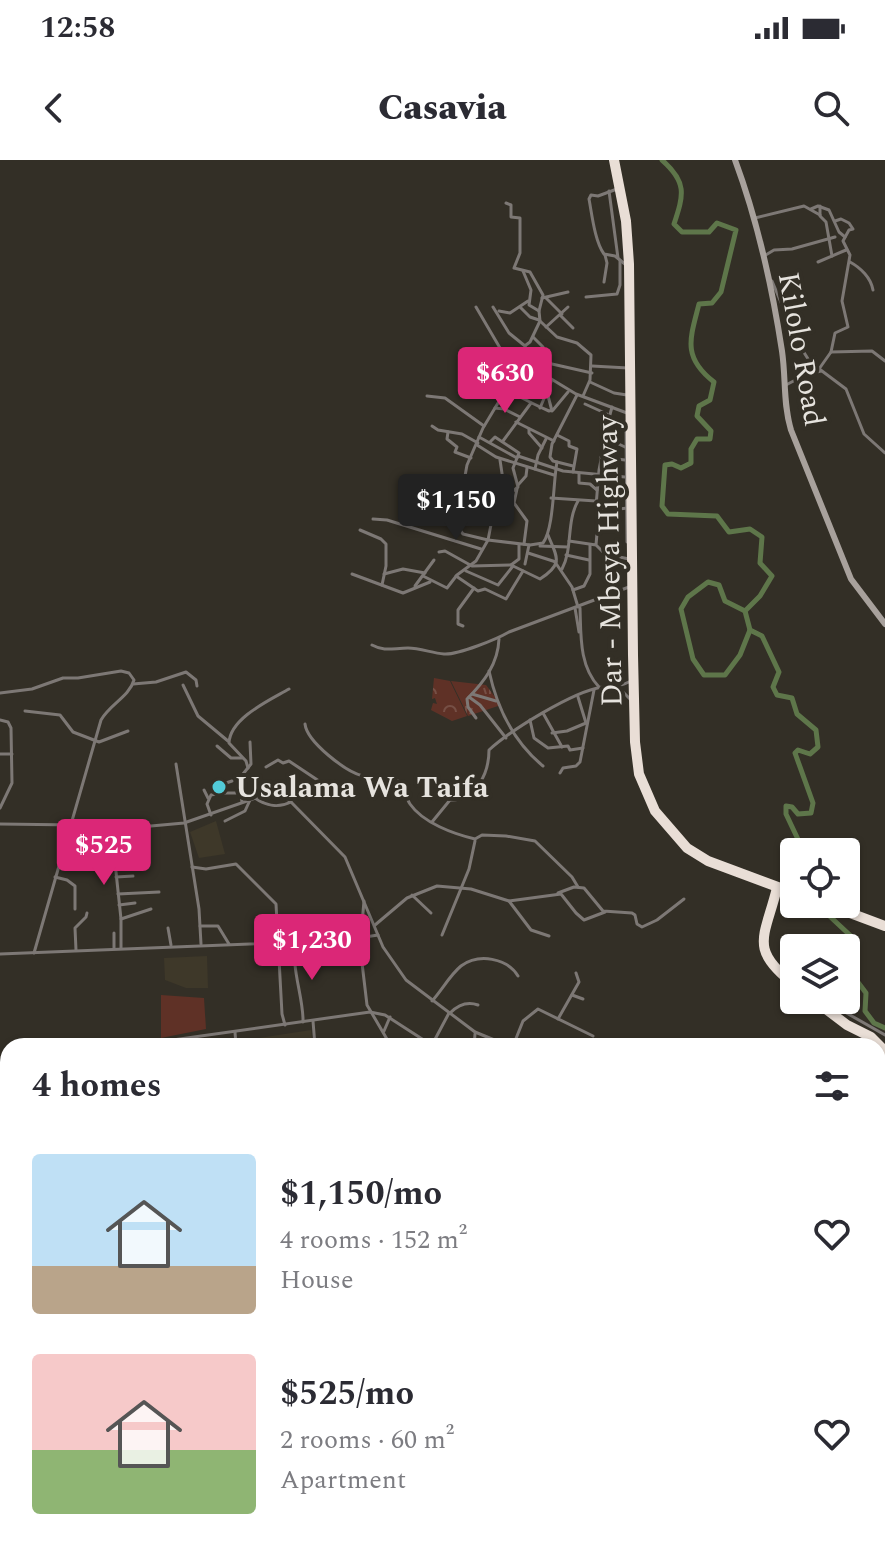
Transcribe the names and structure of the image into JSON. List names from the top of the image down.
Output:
{
  "streets": {
    "highway": ["Dar - Mbeya Highway"],
    "main road": ["Kilolo Road"]
  },
  "places": ["Usalama Wa Taifa"],
  "page": {
    "status": "12:58",
    "header": "Casavia",
    "price": [
      "$630",
      "$1,150",
      "$525",
      "$1,230"
    ],
    "heading": "4 homes",
    "list": [
      {
        "name": "$1,150/mo",
        "note": "4 rooms · 152 m² · House"
      },
      {
        "name": "$525/mo",
        "note": "2 rooms · 60 m² · Apartment"
      }
    ]
  }
}
